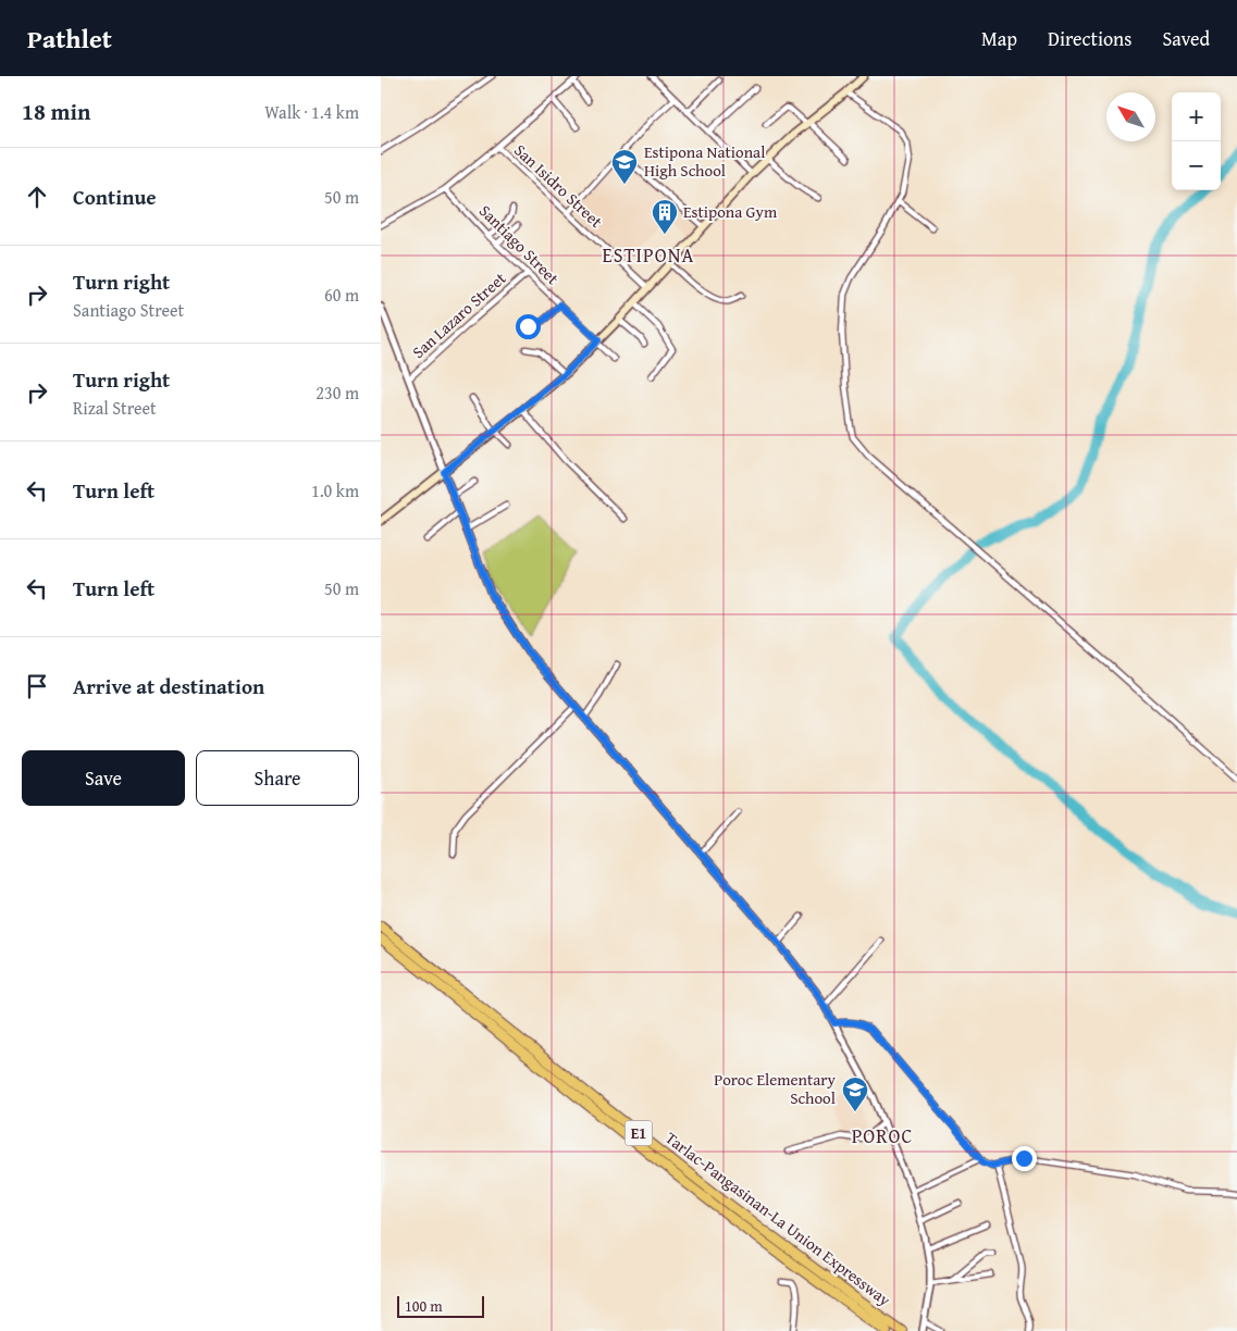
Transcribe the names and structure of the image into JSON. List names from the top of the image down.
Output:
{
  "streets": {
    "highway": ["E1", "Tarlac-Pangasinan-La Union Expressway"],
    "street": ["San Isidro Street", "Santiago Street", "San Lazaro Street"]
  },
  "crossings": [
    ["Santiago Street", "San Lazaro Street"]
  ],
  "districts": ["ESTIPONA", "POROC"],
  "places": {
    "school or university": ["Estipona National High School", "Poroc Elementary School"],
    "building": ["Estipona Gym"]
  },
  "scale_bar": "100 m",
  "north": "top left",
  "page": {
    "header": "Pathlet",
    "nav": ["Map", "Directions", "Saved"],
    "heading": ["18 min", "Walk · 1.4 km"],
    "map_buttons": ["+", "−"],
    "list": [
      ["Continue", "50 m"],
      ["Turn right", "Santiago Street", "60 m"],
      ["Turn right", "Rizal Street", "230 m"],
      ["Turn left", "1.0 km"],
      ["Turn left", "50 m"],
      "Arrive at destination"
    ],
    "buttons": ["Save", "Share"],
    "scale": "100 m"
  }
}
